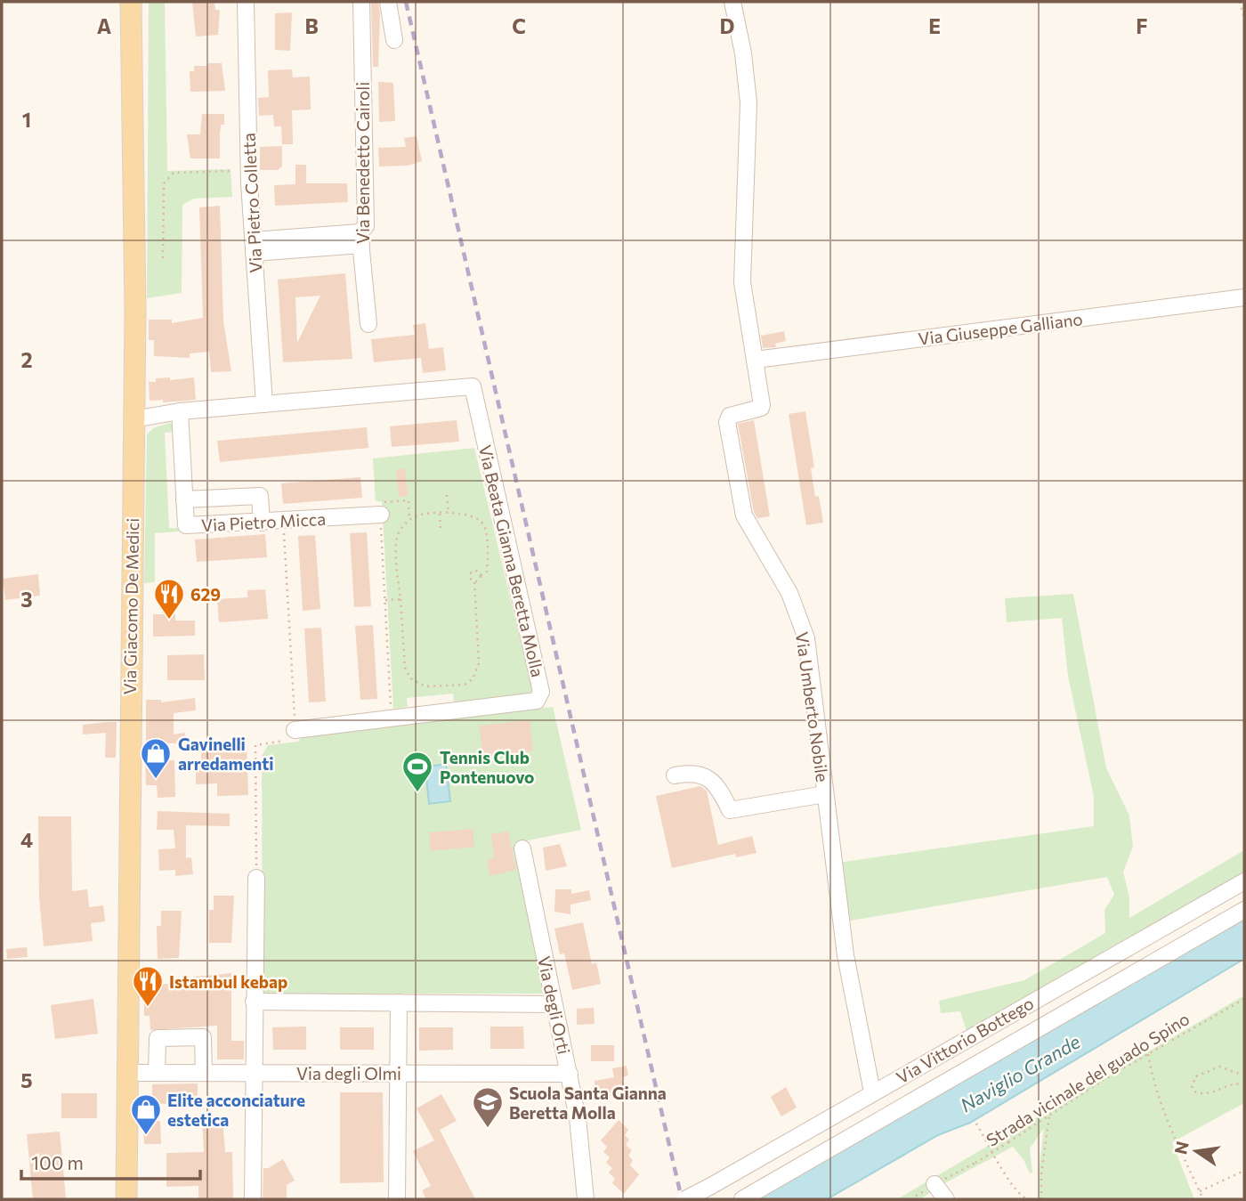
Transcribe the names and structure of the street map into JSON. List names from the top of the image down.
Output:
{
  "streets": {
    "main road": ["Via Giacomo De Medici"],
    "street": [
      "Via Benedetto Cairoli",
      "Via Pietro Colletta",
      "Via Giuseppe Galliano",
      "Via Pietro Micca",
      "Via Beata Gianna Beretta Molla",
      "Via Umberto Nobile",
      "Via degli Orti",
      "Via Vittorio Bottego",
      "Via degli Olmi"
    ],
    "path": ["Strada vicinale del guado Spino"]
  },
  "crossings": [
    ["Via Pietro Colletta", "Via Beata Gianna Beretta Molla"],
    ["Via Giuseppe Galliano", "Via Umberto Nobile"],
    ["Via Giacomo De Medici", "Via degli Olmi"],
    ["Via Umberto Nobile", "Via Vittorio Bottego"],
    ["Via degli Orti", "Via degli Olmi"]
  ],
  "water": ["Naviglio Grande"],
  "places": {
    "restaurant": ["629", "Istambul kebap"],
    "shop": ["Gavinelli arredamenti", "Elite acconciature estetica"],
    "sports": ["Tennis Club Pontenuovo"],
    "school or university": ["Scuola Santa Gianna Beretta Molla"]
  },
  "scale_bar": "100 m",
  "north": "left",
  "grid": {
    "columns": [
      "A",
      "B",
      "C",
      "D",
      "E",
      "F"
    ],
    "rows": [
      "1",
      "2",
      "3",
      "4",
      "5"
    ]
  }
}
